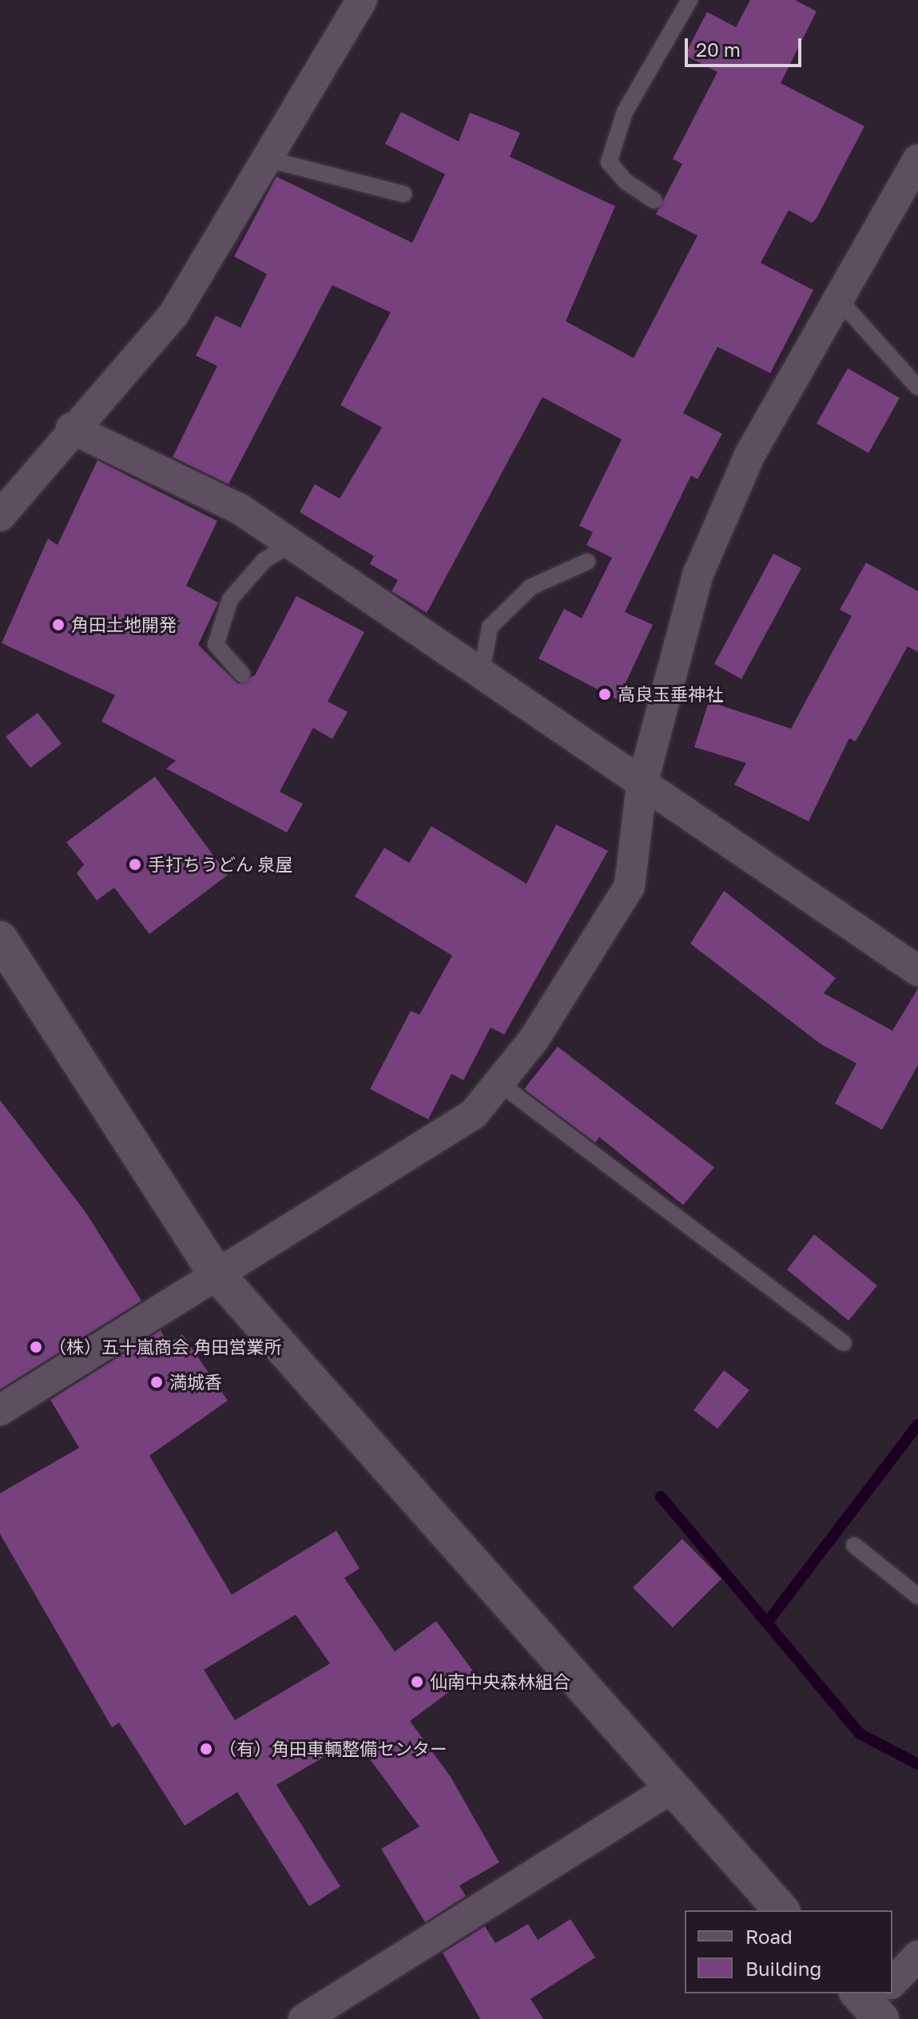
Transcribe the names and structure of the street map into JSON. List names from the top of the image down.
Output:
{
  "places": [
    "角田土地開発",
    "高良玉垂神社",
    "手打ちうどん 泉屋",
    "（株）五十嵐商会 角田営業所",
    "満城香",
    "仙南中央森林組合",
    "（有）角田車輌整備センター"
  ],
  "legend": ["Road", "Building"],
  "scale_bar": "20 m"
}
